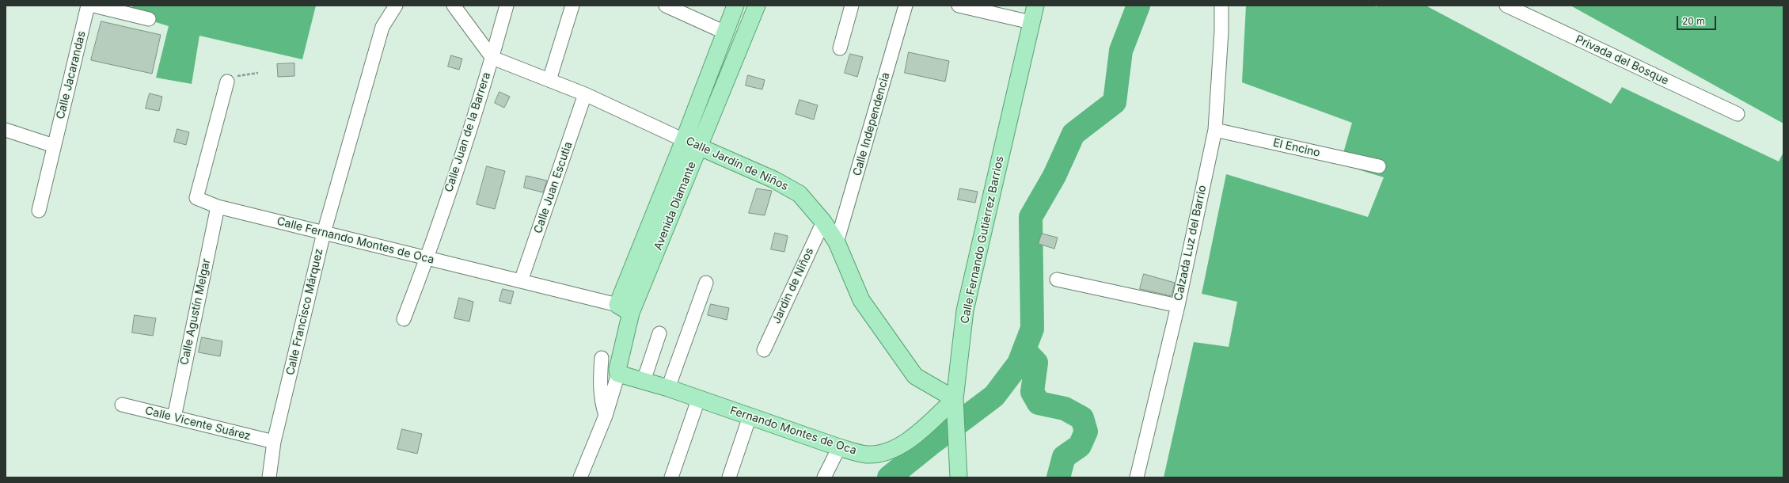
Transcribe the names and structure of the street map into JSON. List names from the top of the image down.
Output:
{
  "streets": {
    "main road": [
      "Calle Jardín de Niños",
      "Avenida Diamante",
      "Calle Fernando Gutiérrez Barrios",
      "Fernando Montes de Oca"
    ],
    "street": [
      "Privada del Bosque",
      "Calle Jacarandas",
      "Calle Independencia",
      "Calle Juan de la Barrera",
      "El Encino",
      "Calle Juan Escutia",
      "Calle Fernando Montes de Oca",
      "Calzada Luz del Barrio",
      "Jardin de Niños",
      "Calle Agustín Melgar",
      "Calle Francisco Márquez",
      "Calle Vicente Suárez"
    ]
  },
  "crossings": [
    ["Calle Independencia", "Calle Jardín de Niños"],
    ["Calle Juan de la Barrera", "Calle Jardín de Niños"],
    ["Calle Juan de la Barrera", "Calle Fernando Montes de Oca"],
    ["El Encino", "Calzada Luz del Barrio"],
    ["Calle Jardín de Niños", "Calle Juan Escutia"],
    ["Calle Jardín de Niños", "Avenida Diamante"],
    ["Calle Jardín de Niños", "Calle Fernando Gutiérrez Barrios"],
    ["Calle Jardín de Niños", "Jardin de Niños"],
    ["Calle Jardín de Niños", "Fernando Montes de Oca"],
    ["Calle Juan Escutia", "Calle Fernando Montes de Oca"],
    ["Avenida Diamante", "Calle Fernando Montes de Oca"],
    ["Avenida Diamante", "Fernando Montes de Oca"],
    ["Calle Fernando Gutiérrez Barrios", "Fernando Montes de Oca"],
    ["Calle Fernando Montes de Oca", "Calle Agustín Melgar"],
    ["Calle Fernando Montes de Oca", "Calle Francisco Márquez"],
    ["Calle Agustín Melgar", "Calle Vicente Suárez"],
    ["Calle Francisco Márquez", "Calle Vicente Suárez"]
  ],
  "scale_bar": "20 m"
}
